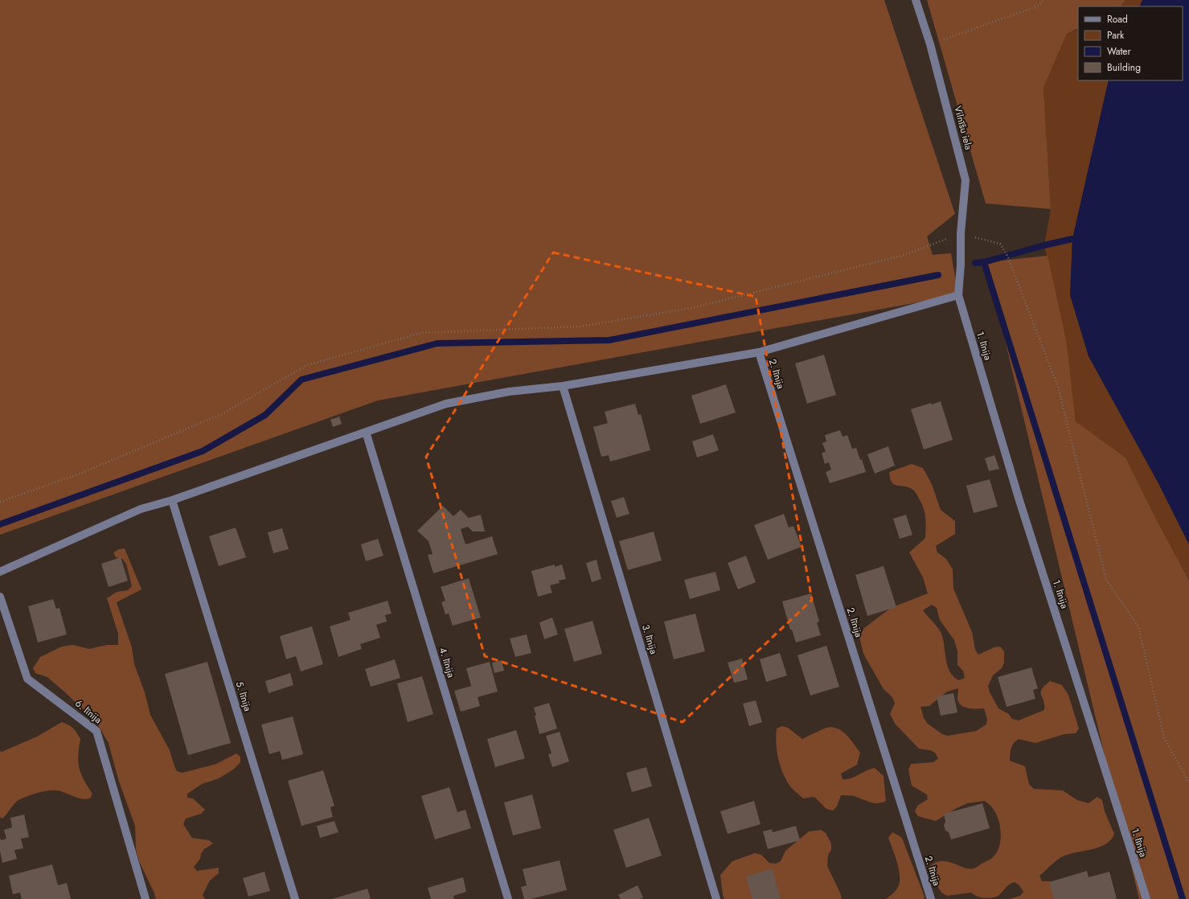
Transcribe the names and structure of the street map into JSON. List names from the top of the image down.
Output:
{
  "streets": {
    "street": [
      "Vilnīšu iela",
      "1. līnija",
      "2. līnija",
      "3. līnija",
      "4. līnija",
      "5. līnija",
      "6. līnija"
    ]
  },
  "crossings": [
    ["Vilnīšu iela", "1. līnija"]
  ],
  "legend": [
    "Road",
    "Park",
    "Water",
    "Building"
  ]
}
